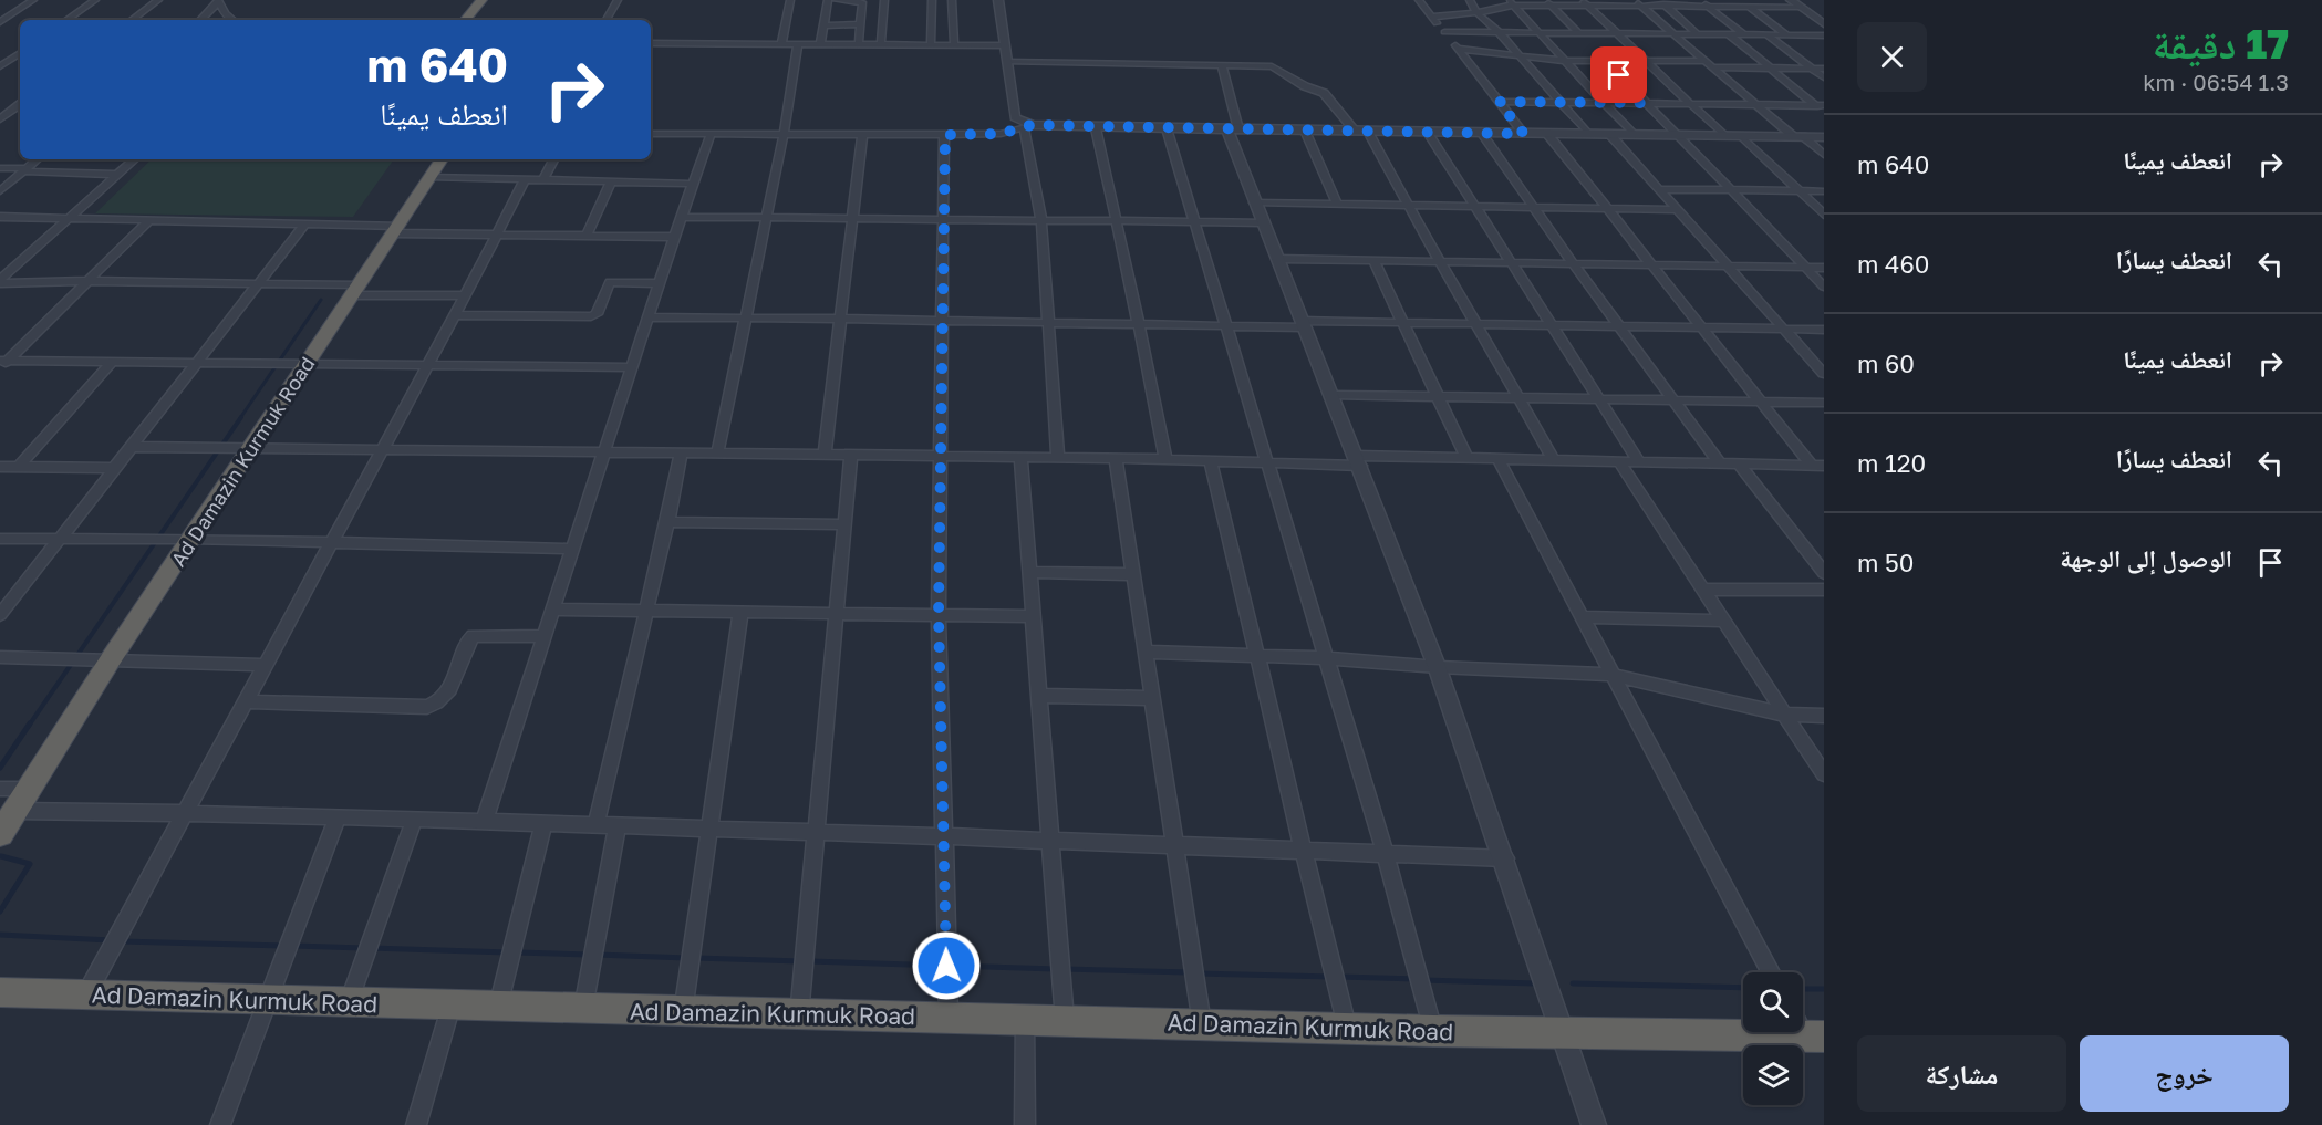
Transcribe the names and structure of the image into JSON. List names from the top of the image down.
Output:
{
  "streets": {
    "highway": ["Ad Damazin Kurmuk Road"]
  },
  "page": {
    "heading": ["17 دقيقة", "1.3 km · 06:54"],
    "turn": ["640 m", "انعطف يمينًا"],
    "list": [
      {
        "name": "انعطف يمينًا",
        "value": "640 m"
      },
      {
        "name": "انعطف يسارًا",
        "value": "460 m"
      },
      {
        "name": "انعطف يمينًا",
        "value": "60 m"
      },
      {
        "name": "انعطف يسارًا",
        "value": "120 m"
      },
      {
        "name": "الوصول إلى الوجهة",
        "value": "50 m"
      }
    ],
    "buttons": ["خروج", "مشاركة"]
  }
}
